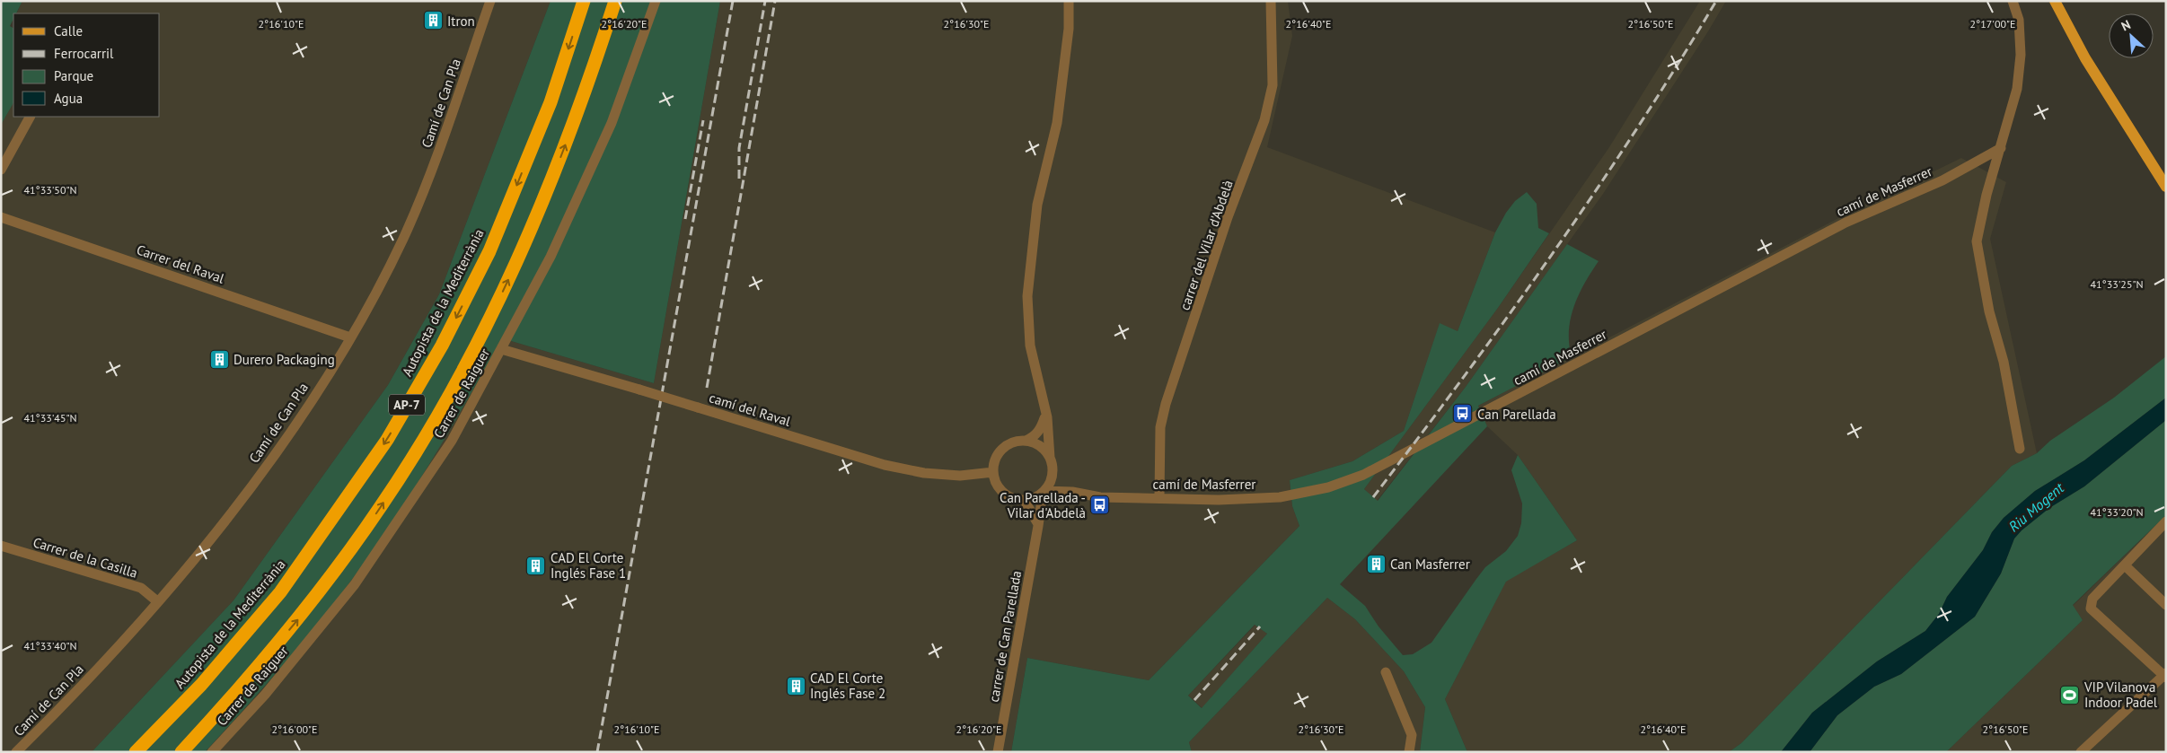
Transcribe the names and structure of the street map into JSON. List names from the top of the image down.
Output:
{
  "streets": {
    "highway": ["Autopista de la Mediterrània", "AP-7"],
    "street": [
      "Camí de Can Pla",
      "camí de Masferrer",
      "carrer del Vilar d'Abdelà",
      "Carrer del Raval",
      "Carrer de Raiguer",
      "camí del Raval",
      "Carrer de la Casilla",
      "carrer de Can Parellada"
    ]
  },
  "crossings": [
    ["Camí de Can Pla", "Carrer del Raval"],
    ["Camí de Can Pla", "Carrer de la Casilla"],
    ["camí de Masferrer", "carrer del Vilar d'Abdelà"],
    ["camí de Masferrer", "camí del Raval"],
    ["camí de Masferrer", "carrer de Can Parellada"],
    ["Carrer de Raiguer", "camí del Raval"],
    ["camí del Raval", "carrer de Can Parellada"]
  ],
  "water": ["Riu Mogent"],
  "places": {
    "building": [
      "Itron",
      "Durero Packaging",
      "Can Masferrer",
      "CAD El Corte Inglés Fase 1",
      "CAD El Corte Inglés Fase 2"
    ],
    "bus stop": ["Can Parellada", "Can Parellada - Vilar d'Abdelà"],
    "sports": ["VIP Vilanova Indoor Padel"]
  },
  "legend": [
    "Calle",
    "Ferrocarril",
    "Parque",
    "Agua"
  ],
  "north": "top left",
  "coordinates": [
    "2°16'10\"E",
    "2°16'20\"E",
    "2°16'30\"E",
    "2°16'40\"E",
    "2°16'50\"E",
    "2°17'00\"E",
    "41°33'50\"N",
    "41°33'25\"N",
    "41°33'45\"N",
    "41°33'20\"N",
    "41°33'40\"N",
    "2°16'00\"E"
  ]
}
